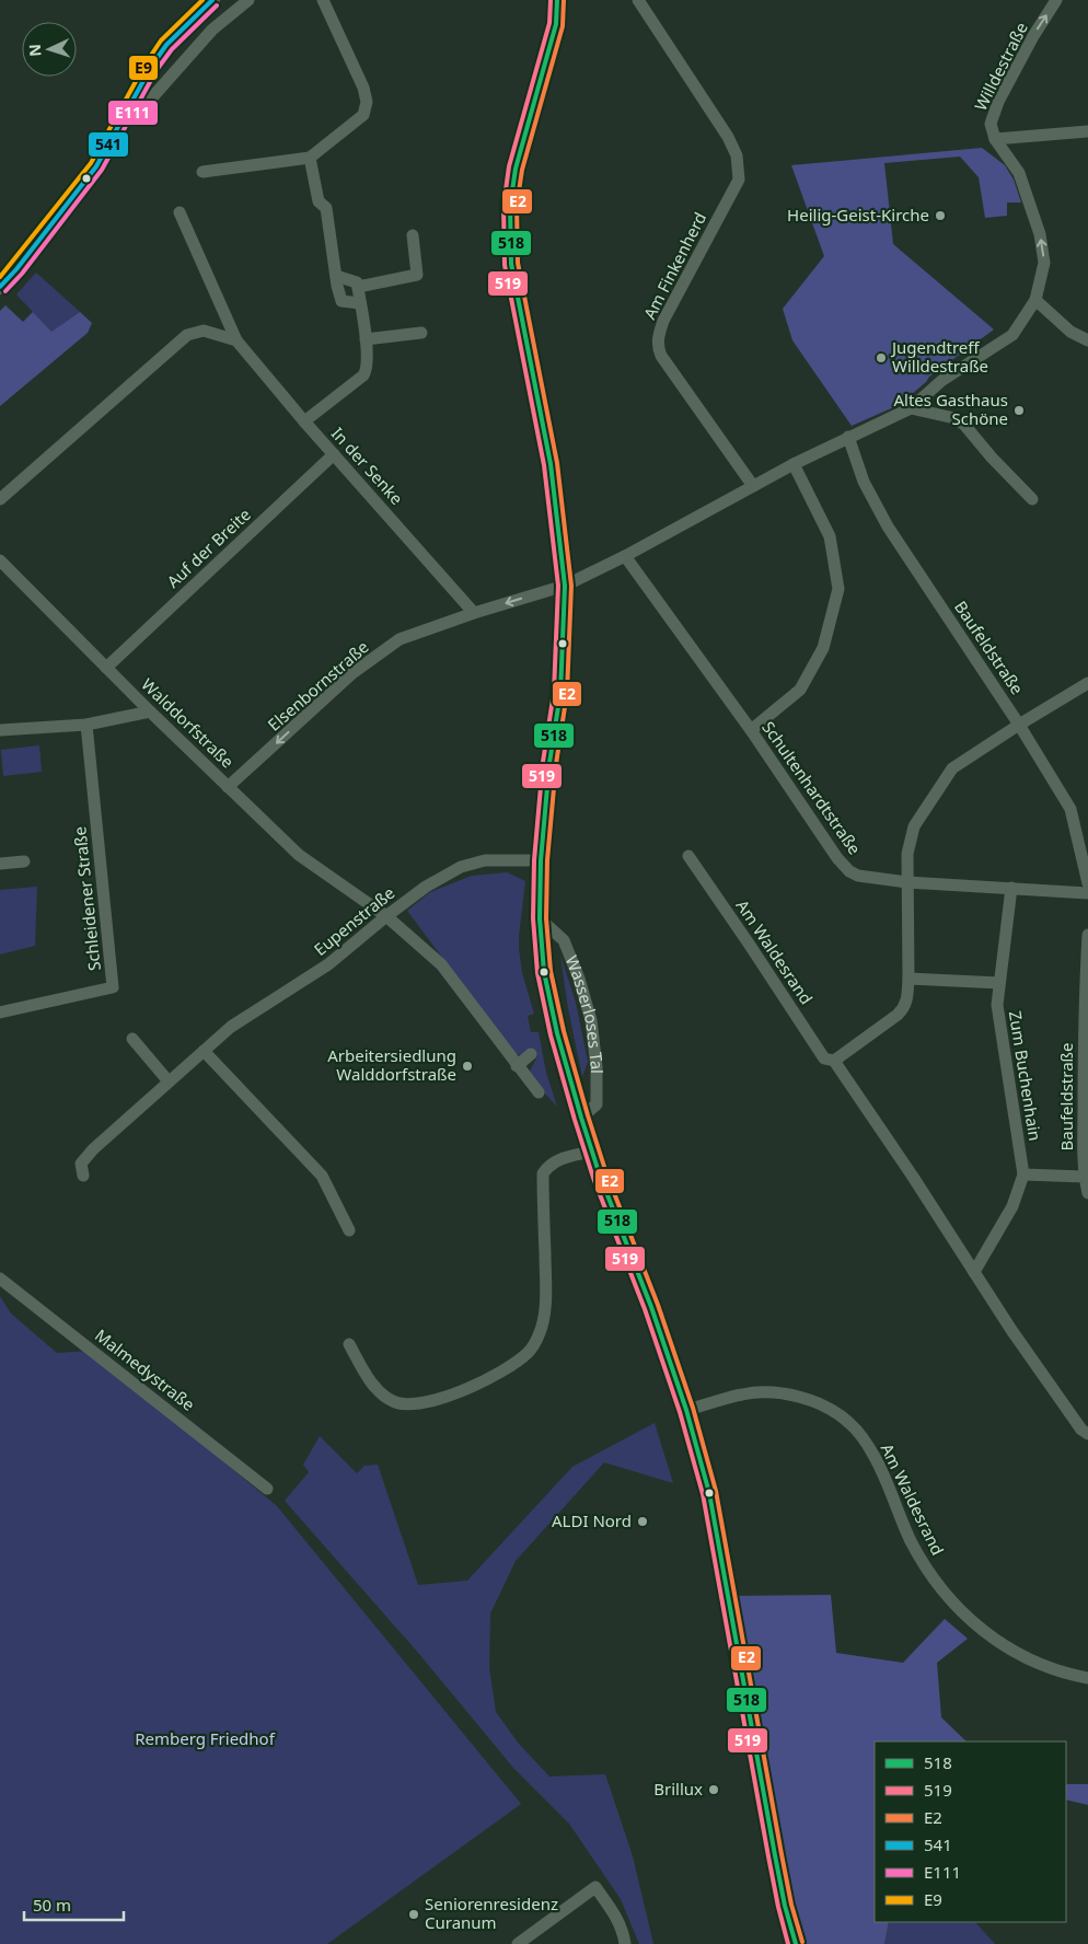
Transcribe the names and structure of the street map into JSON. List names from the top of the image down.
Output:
{
  "streets": {
    "main road": ["Wasserloses Tal"],
    "street": [
      "Willdestraße",
      "Am Finkenherd",
      "In der Senke",
      "Auf der Breite",
      "Baufeldstraße",
      "Elsenbornstraße",
      "Walddorfstraße",
      "Schultenhardtstraße",
      "Schleidener Straße",
      "Eupenstraße",
      "Am Waldesrand",
      "Zum Buchenhain",
      "Malmedystraße"
    ]
  },
  "crossings": [
    ["In der Senke", "Auf der Breite"],
    ["In der Senke", "Elsenbornstraße"],
    ["Auf der Breite", "Walddorfstraße"],
    ["Elsenbornstraße", "Walddorfstraße"],
    ["Elsenbornstraße", "Wasserloses Tal"],
    ["Walddorfstraße", "Eupenstraße"],
    ["Schultenhardtstraße", "Zum Buchenhain"],
    ["Eupenstraße", "Wasserloses Tal"],
    ["Am Waldesrand", "Wasserloses Tal"]
  ],
  "one_way": ["Willdestraße", "Elsenbornstraße"],
  "parks": ["Remberg Friedhof"],
  "places": [
    "Heilig-Geist-Kirche",
    "Jugendtreff Willdestraße",
    "Altes Gasthaus Schöne",
    "Arbeitersiedlung Walddorfstraße",
    "ALDI Nord",
    "Brillux",
    "Seniorenresidenz Curanum"
  ],
  "lines": [
    "transit line 518",
    "transit line 519",
    "transit line E2",
    "transit line 541",
    "transit line E9",
    "transit line E111"
  ],
  "legend": [
    "518",
    "519",
    "E2",
    "541",
    "E111",
    "E9"
  ],
  "scale_bar": "50 m",
  "north": "left"
}
